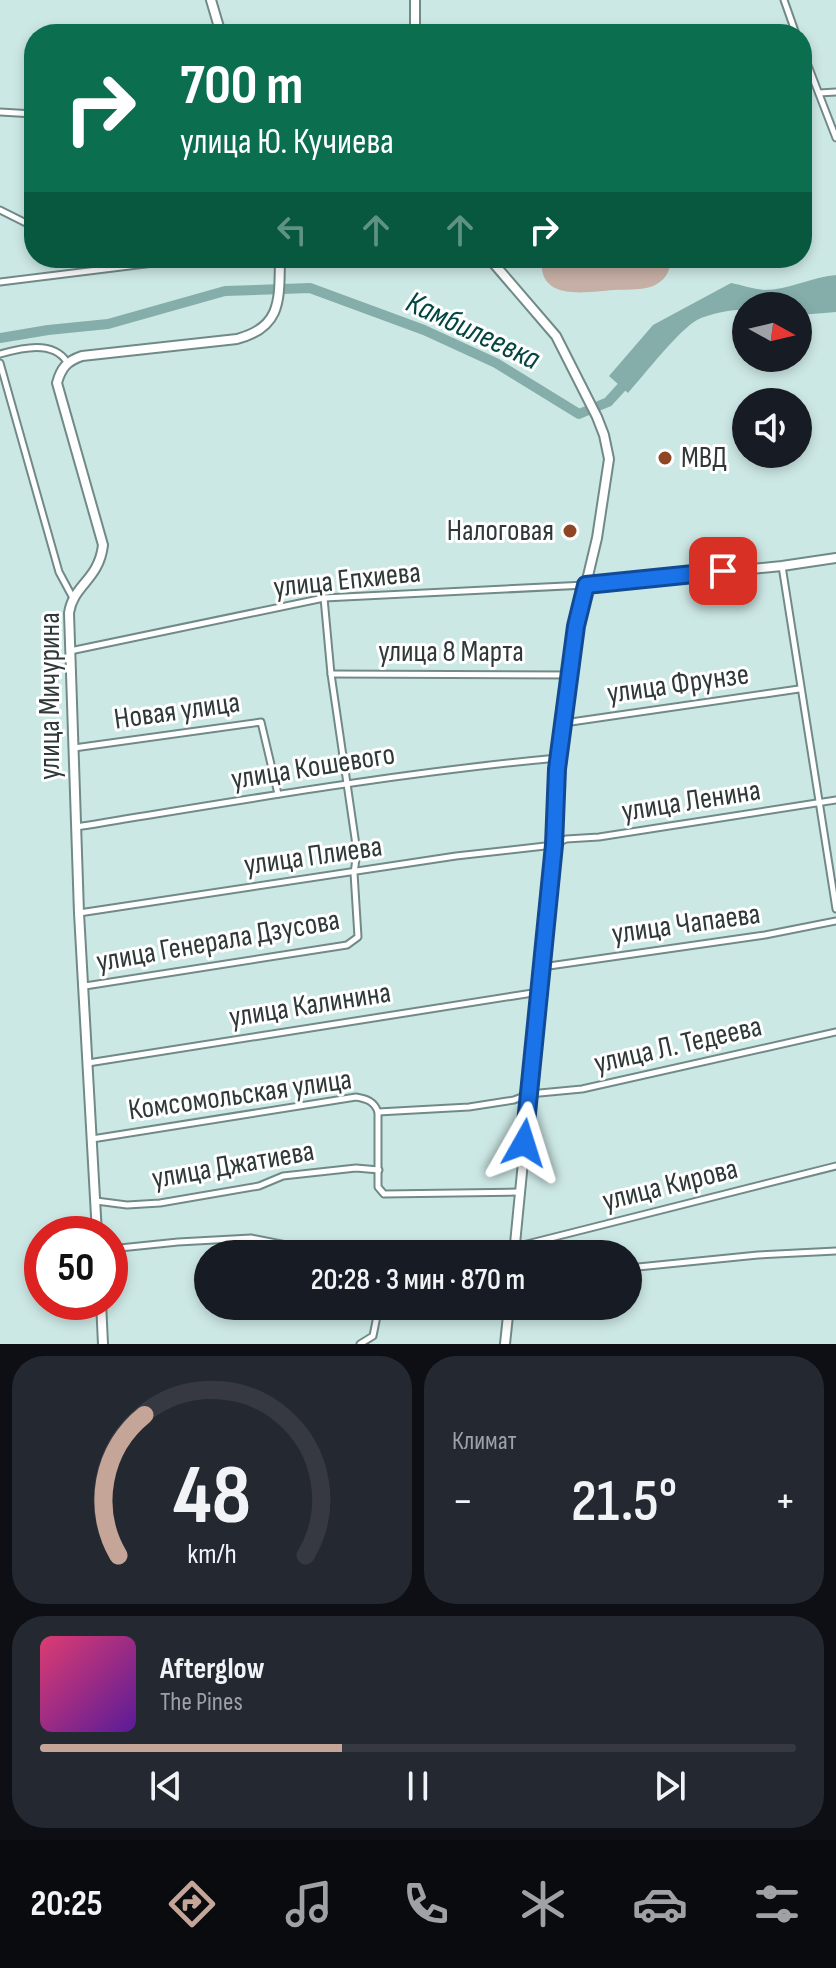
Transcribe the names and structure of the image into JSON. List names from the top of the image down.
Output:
{
  "streets": {
    "street": [
      "улица Епхиева",
      "улица 8 Марта",
      "улица Фрунзе",
      "улица Мичурина",
      "Новая улица",
      "улица Кошевого",
      "улица Ленина",
      "улица Плиева",
      "улица Чапаева",
      "улица Генерала Дзусова",
      "улица Калинина",
      "улица Л. Тедеева",
      "Комсомольская улица",
      "улица Джатиева",
      "улица Кирова"
    ]
  },
  "crossings": [
    ["улица Епхиева", "улица Мичурина"],
    ["улица Мичурина", "Новая улица"],
    ["улица Мичурина", "улица Кошевого"],
    ["улица Мичурина", "улица Плиева"],
    ["улица Мичурина", "улица Генерала Дзусова"],
    ["улица Мичурина", "улица Калинина"],
    ["улица Мичурина", "Комсомольская улица"],
    ["улица Мичурина", "улица Джатиева"],
    ["Новая улица", "улица Кошевого"],
    ["улица Ленина", "улица Плиева"],
    ["улица Плиева", "улица Генерала Дзусова"],
    ["улица Л. Тедеева", "Комсомольская улица"]
  ],
  "water": ["Камбилеевка"],
  "places": ["МВД", "Налоговая"],
  "north": "right",
  "page": {
    "turn": ["700 m", "улица Ю. Кучиева"],
    "limit": "50",
    "trip": "20:28 · 3 мин · 870 m",
    "tile": "Климат",
    "heat": ["−", "21.5°", "+"],
    "song": ["Afterglow", "The Pines"],
    "tabs": "20:25",
    "gauge": ["48", "km/h"]
  }
}
